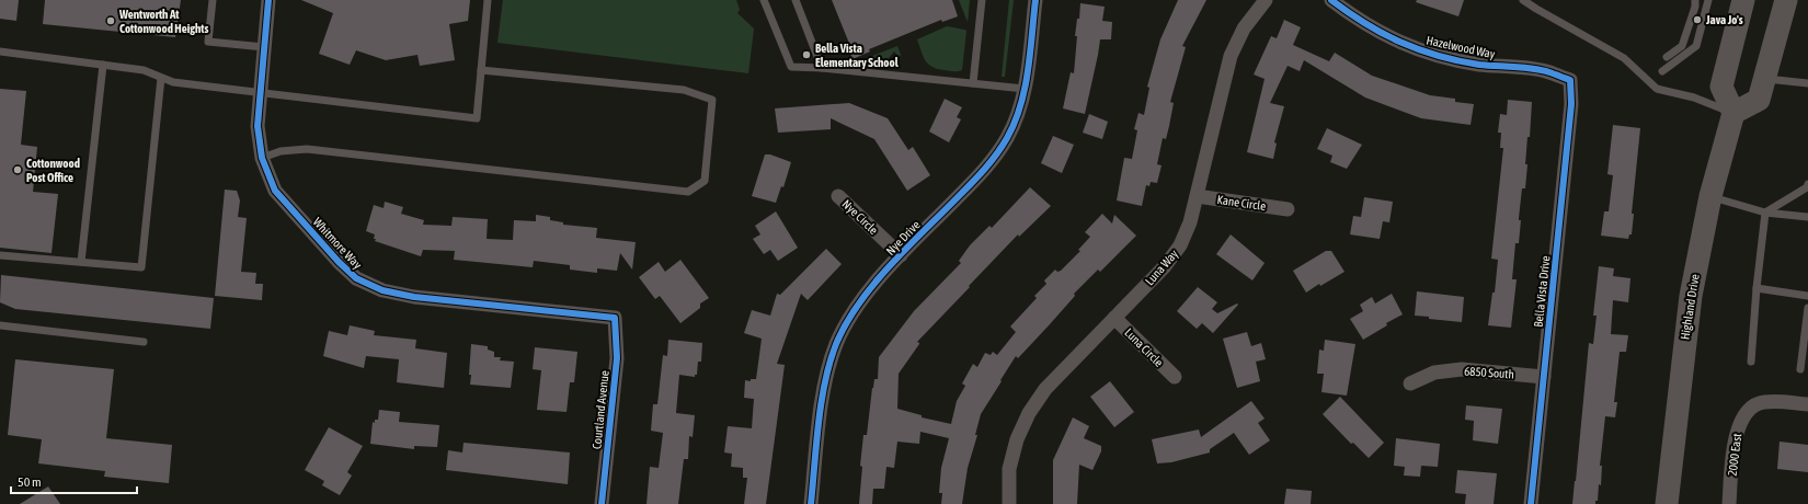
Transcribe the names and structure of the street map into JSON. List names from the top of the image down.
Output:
{
  "streets": {
    "main road": ["Highland Drive"],
    "street": [
      "Hazelwood Way",
      "Kane Circle",
      "Nye Circle",
      "Nye Drive",
      "Whitmore Way",
      "Luna Way",
      "Bella Vista Drive",
      "Luna Circle",
      "6850 South",
      "Courtland Avenue",
      "2000 East"
    ]
  },
  "crossings": [
    ["Hazelwood Way", "Bella Vista Drive"],
    ["Kane Circle", "Luna Way"],
    ["Nye Circle", "Nye Drive"],
    ["Whitmore Way", "Courtland Avenue"],
    ["Luna Way", "Luna Circle"],
    ["Bella Vista Drive", "6850 South"]
  ],
  "places": [
    "Java Jo's",
    "Wentworth At Cottonwood Heights",
    "Bella Vista Elementary School",
    "Cottonwood Post Office"
  ],
  "scale_bar": "50 m"
}
